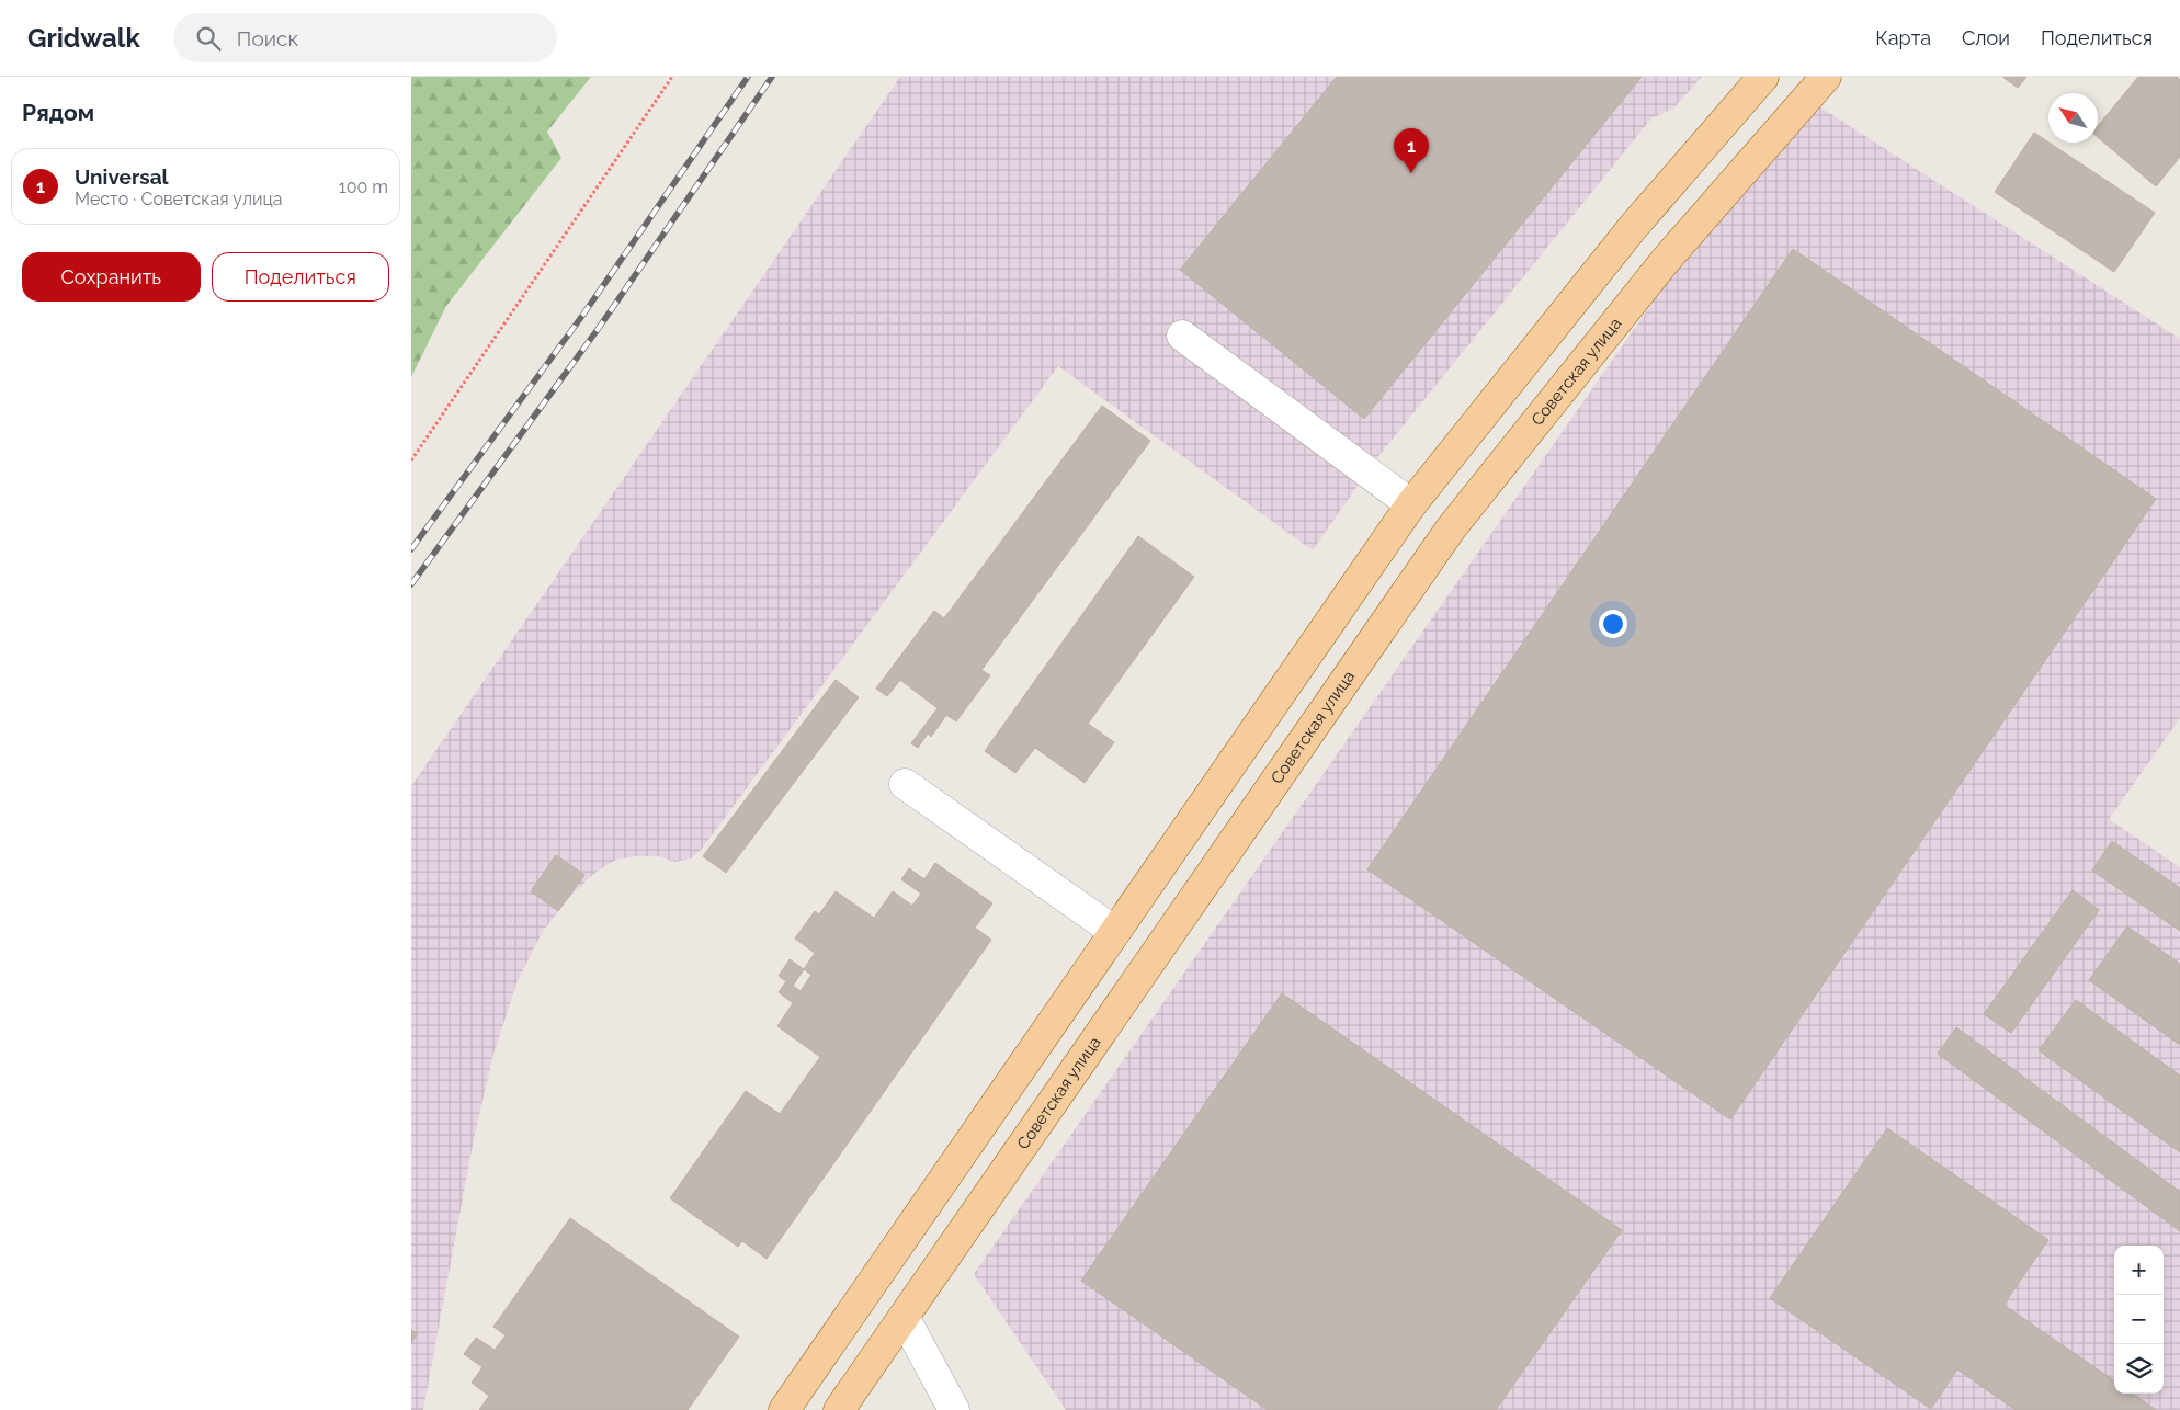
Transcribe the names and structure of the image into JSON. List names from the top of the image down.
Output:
{
  "streets": {
    "main road": ["Советская улица"]
  },
  "north": "top left",
  "page": {
    "header": "Gridwalk",
    "search": "Поиск",
    "nav": ["Карта", "Слои", "Поделиться"],
    "heading": "Рядом",
    "pins": "1",
    "list": [
      {
        "mark": "1",
        "name": "Universal",
        "note": "Место · Советская улица",
        "value": "100 m"
      }
    ],
    "buttons": ["Сохранить", "Поделиться"],
    "map_buttons": ["+", "−"]
  }
}
